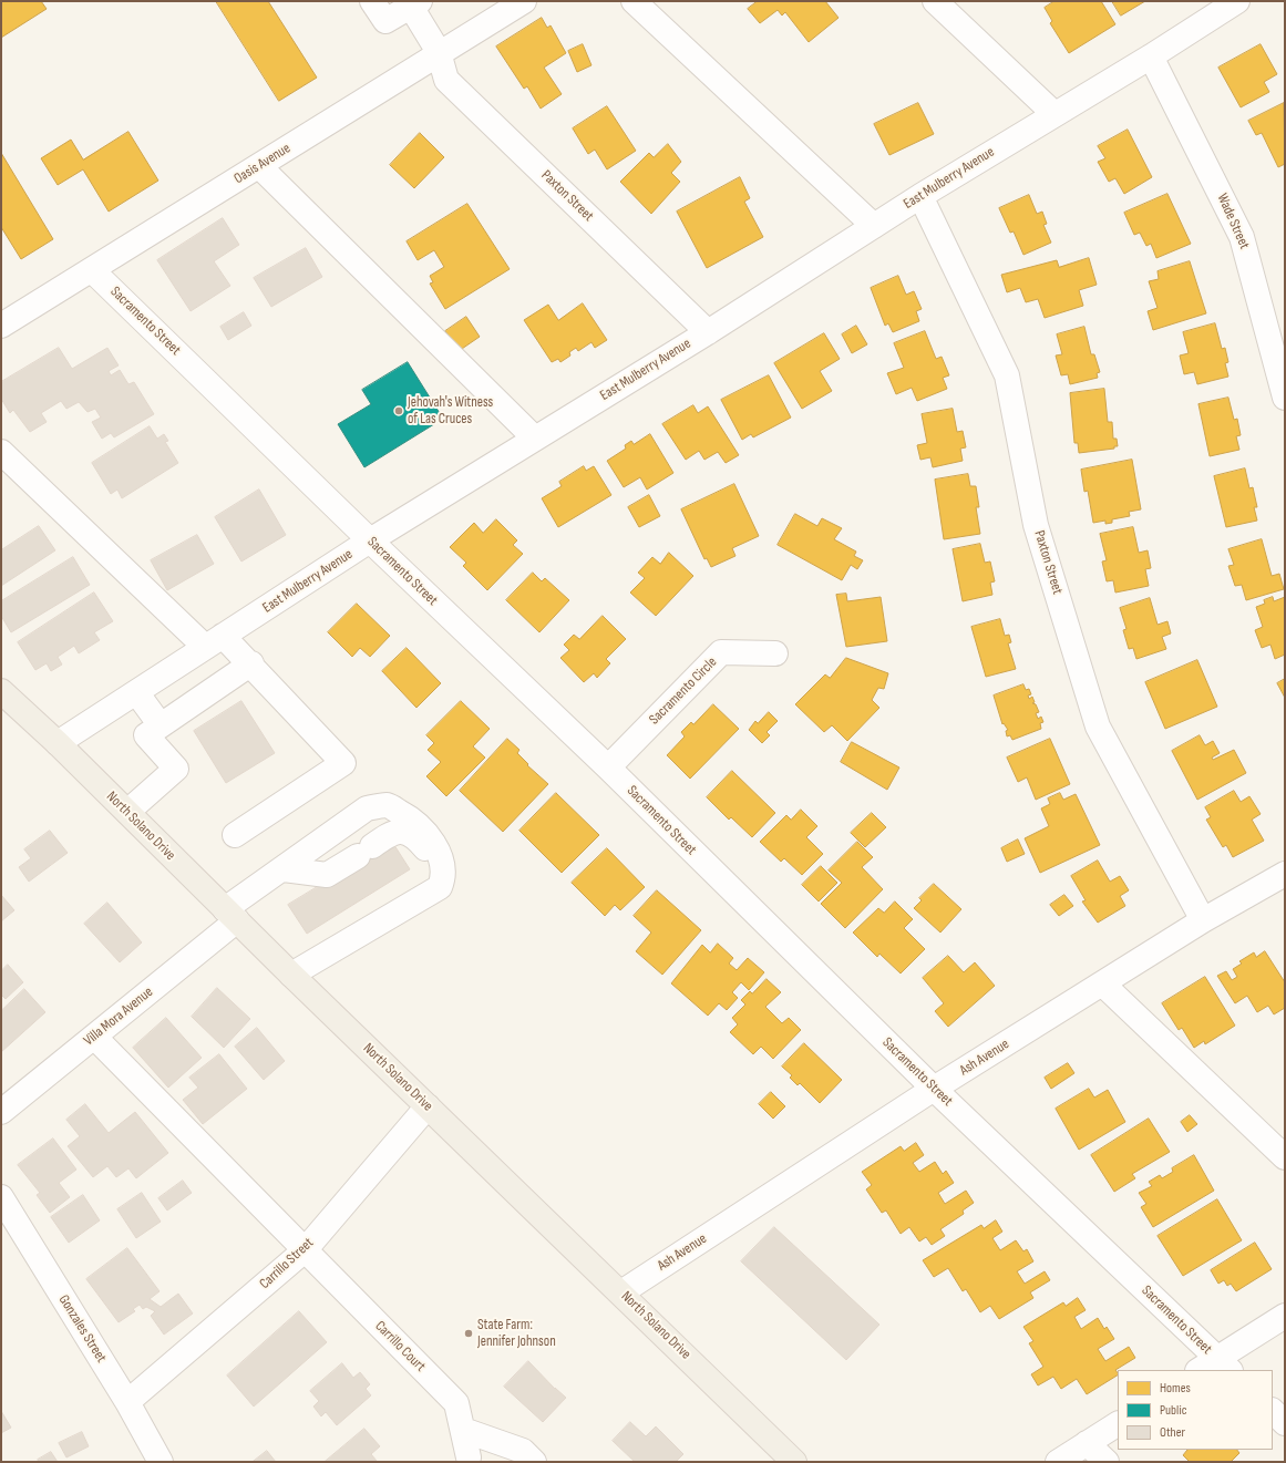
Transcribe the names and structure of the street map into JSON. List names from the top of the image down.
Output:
{
  "streets": {
    "main road": ["North Solano Drive"],
    "street": [
      "Oasis Avenue",
      "East Mulberry Avenue",
      "Paxton Street",
      "Wade Street",
      "Sacramento Street",
      "Sacramento Circle",
      "Villa Mora Avenue",
      "Ash Avenue",
      "Carrillo Street",
      "Gonzales Street",
      "Carrillo Court"
    ]
  },
  "crossings": [
    ["Oasis Avenue", "Paxton Street"],
    ["Oasis Avenue", "Sacramento Street"],
    ["East Mulberry Avenue", "Paxton Street"],
    ["East Mulberry Avenue", "Wade Street"],
    ["East Mulberry Avenue", "Sacramento Street"],
    ["East Mulberry Avenue", "North Solano Drive"],
    ["Paxton Street", "Ash Avenue"],
    ["Sacramento Street", "Sacramento Circle"],
    ["Sacramento Street", "Ash Avenue"],
    ["North Solano Drive", "Villa Mora Avenue"],
    ["North Solano Drive", "Ash Avenue"],
    ["North Solano Drive", "Carrillo Street"],
    ["Villa Mora Avenue", "Carrillo Court"],
    ["Carrillo Street", "Gonzales Street"],
    ["Carrillo Street", "Carrillo Court"]
  ],
  "places": ["Jehovah's Witness of Las Cruces", "State Farm: Jennifer Johnson"],
  "legend": ["Homes", "Public", "Other"]
}
